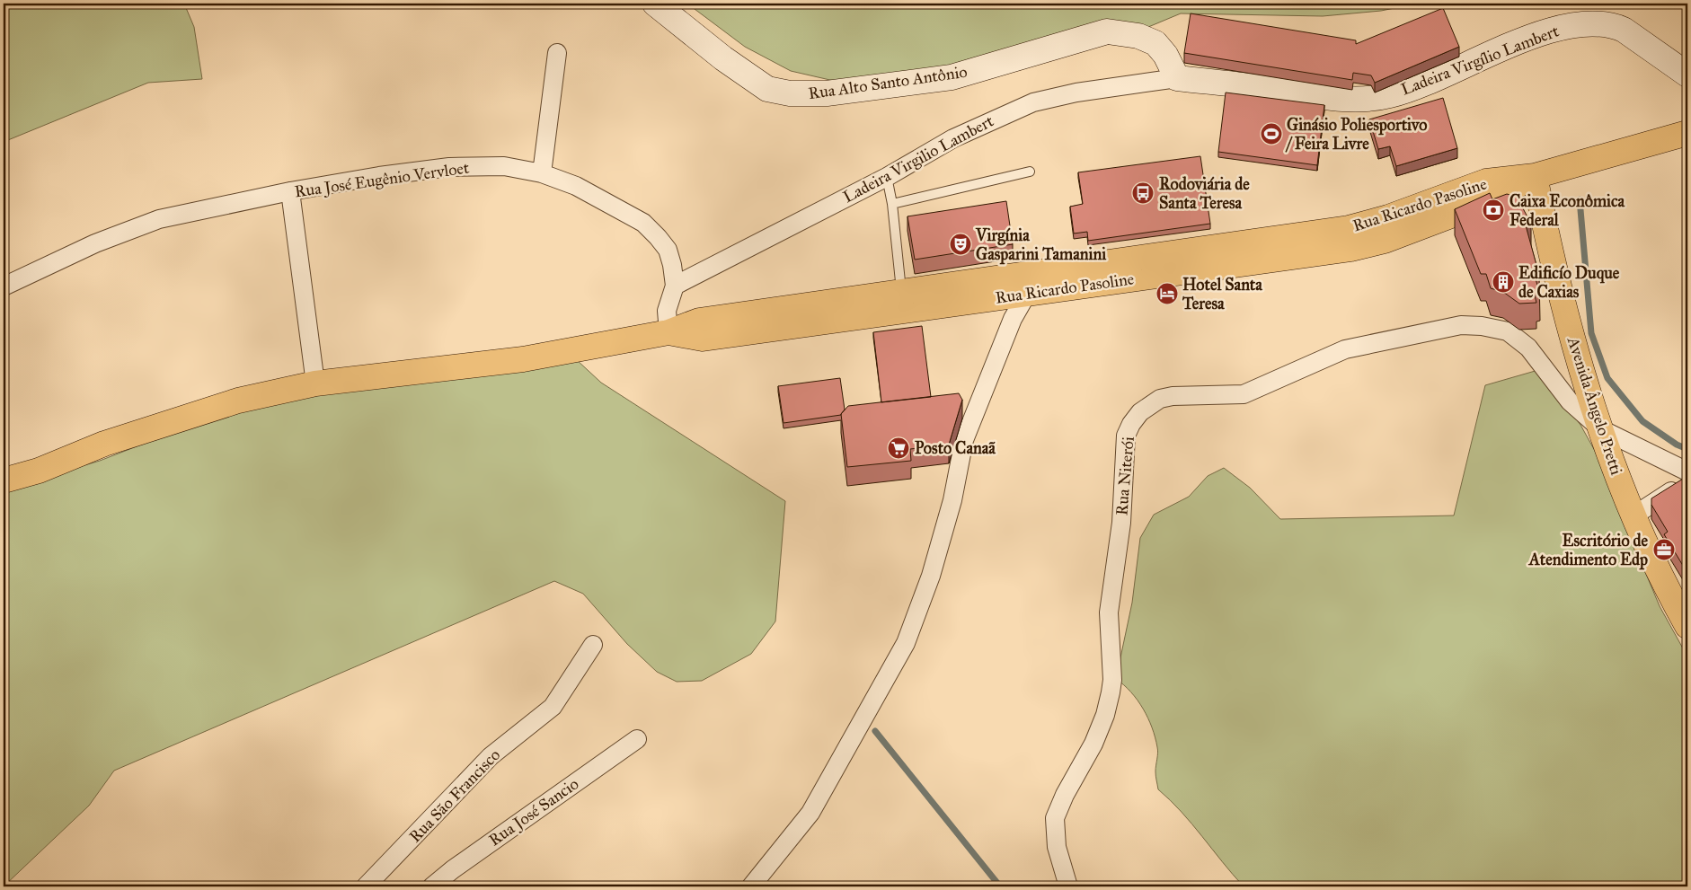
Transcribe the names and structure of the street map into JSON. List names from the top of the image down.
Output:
{
  "streets": {
    "main road": ["Rua Ricardo Pasoline", "Avenida Ângelo Pretti"],
    "street": [
      "Ladeira Virgílio Lambert",
      "Rua Alto Santo Antônio",
      "Ladeira Virgilio Lambert",
      "Rua José Eugênio Vervloet",
      "Rua Niterói",
      "Rua São Francisco",
      "Rua José Sancio"
    ]
  },
  "crossings": [
    ["Ladeira Virgílio Lambert", "Rua Alto Santo Antônio"],
    ["Ladeira Virgílio Lambert", "Ladeira Virgilio Lambert"],
    ["Rua Alto Santo Antônio", "Ladeira Virgilio Lambert"],
    ["Ladeira Virgilio Lambert", "Rua José Eugênio Vervloet"],
    ["Rua José Eugênio Vervloet", "Rua Ricardo Pasoline"],
    ["Rua Ricardo Pasoline", "Avenida Ângelo Pretti"],
    ["Avenida Ângelo Pretti", "Rua Niterói"]
  ],
  "places": {
    "sports": ["Ginásio Poliesportivo / Feira Livre"],
    "bus stop": ["Rodoviária de Santa Teresa"],
    "bank": ["Caixa Econômica Federal"],
    "theatre": ["Virgínia Gasparini Tamanini"],
    "building": ["Edificío Duque de Caxias"],
    "hotel": ["Hotel Santa Teresa"],
    "supermarket": ["Posto Canaã"],
    "office": ["Escritório de Atendimento Edp"]
  }
}
